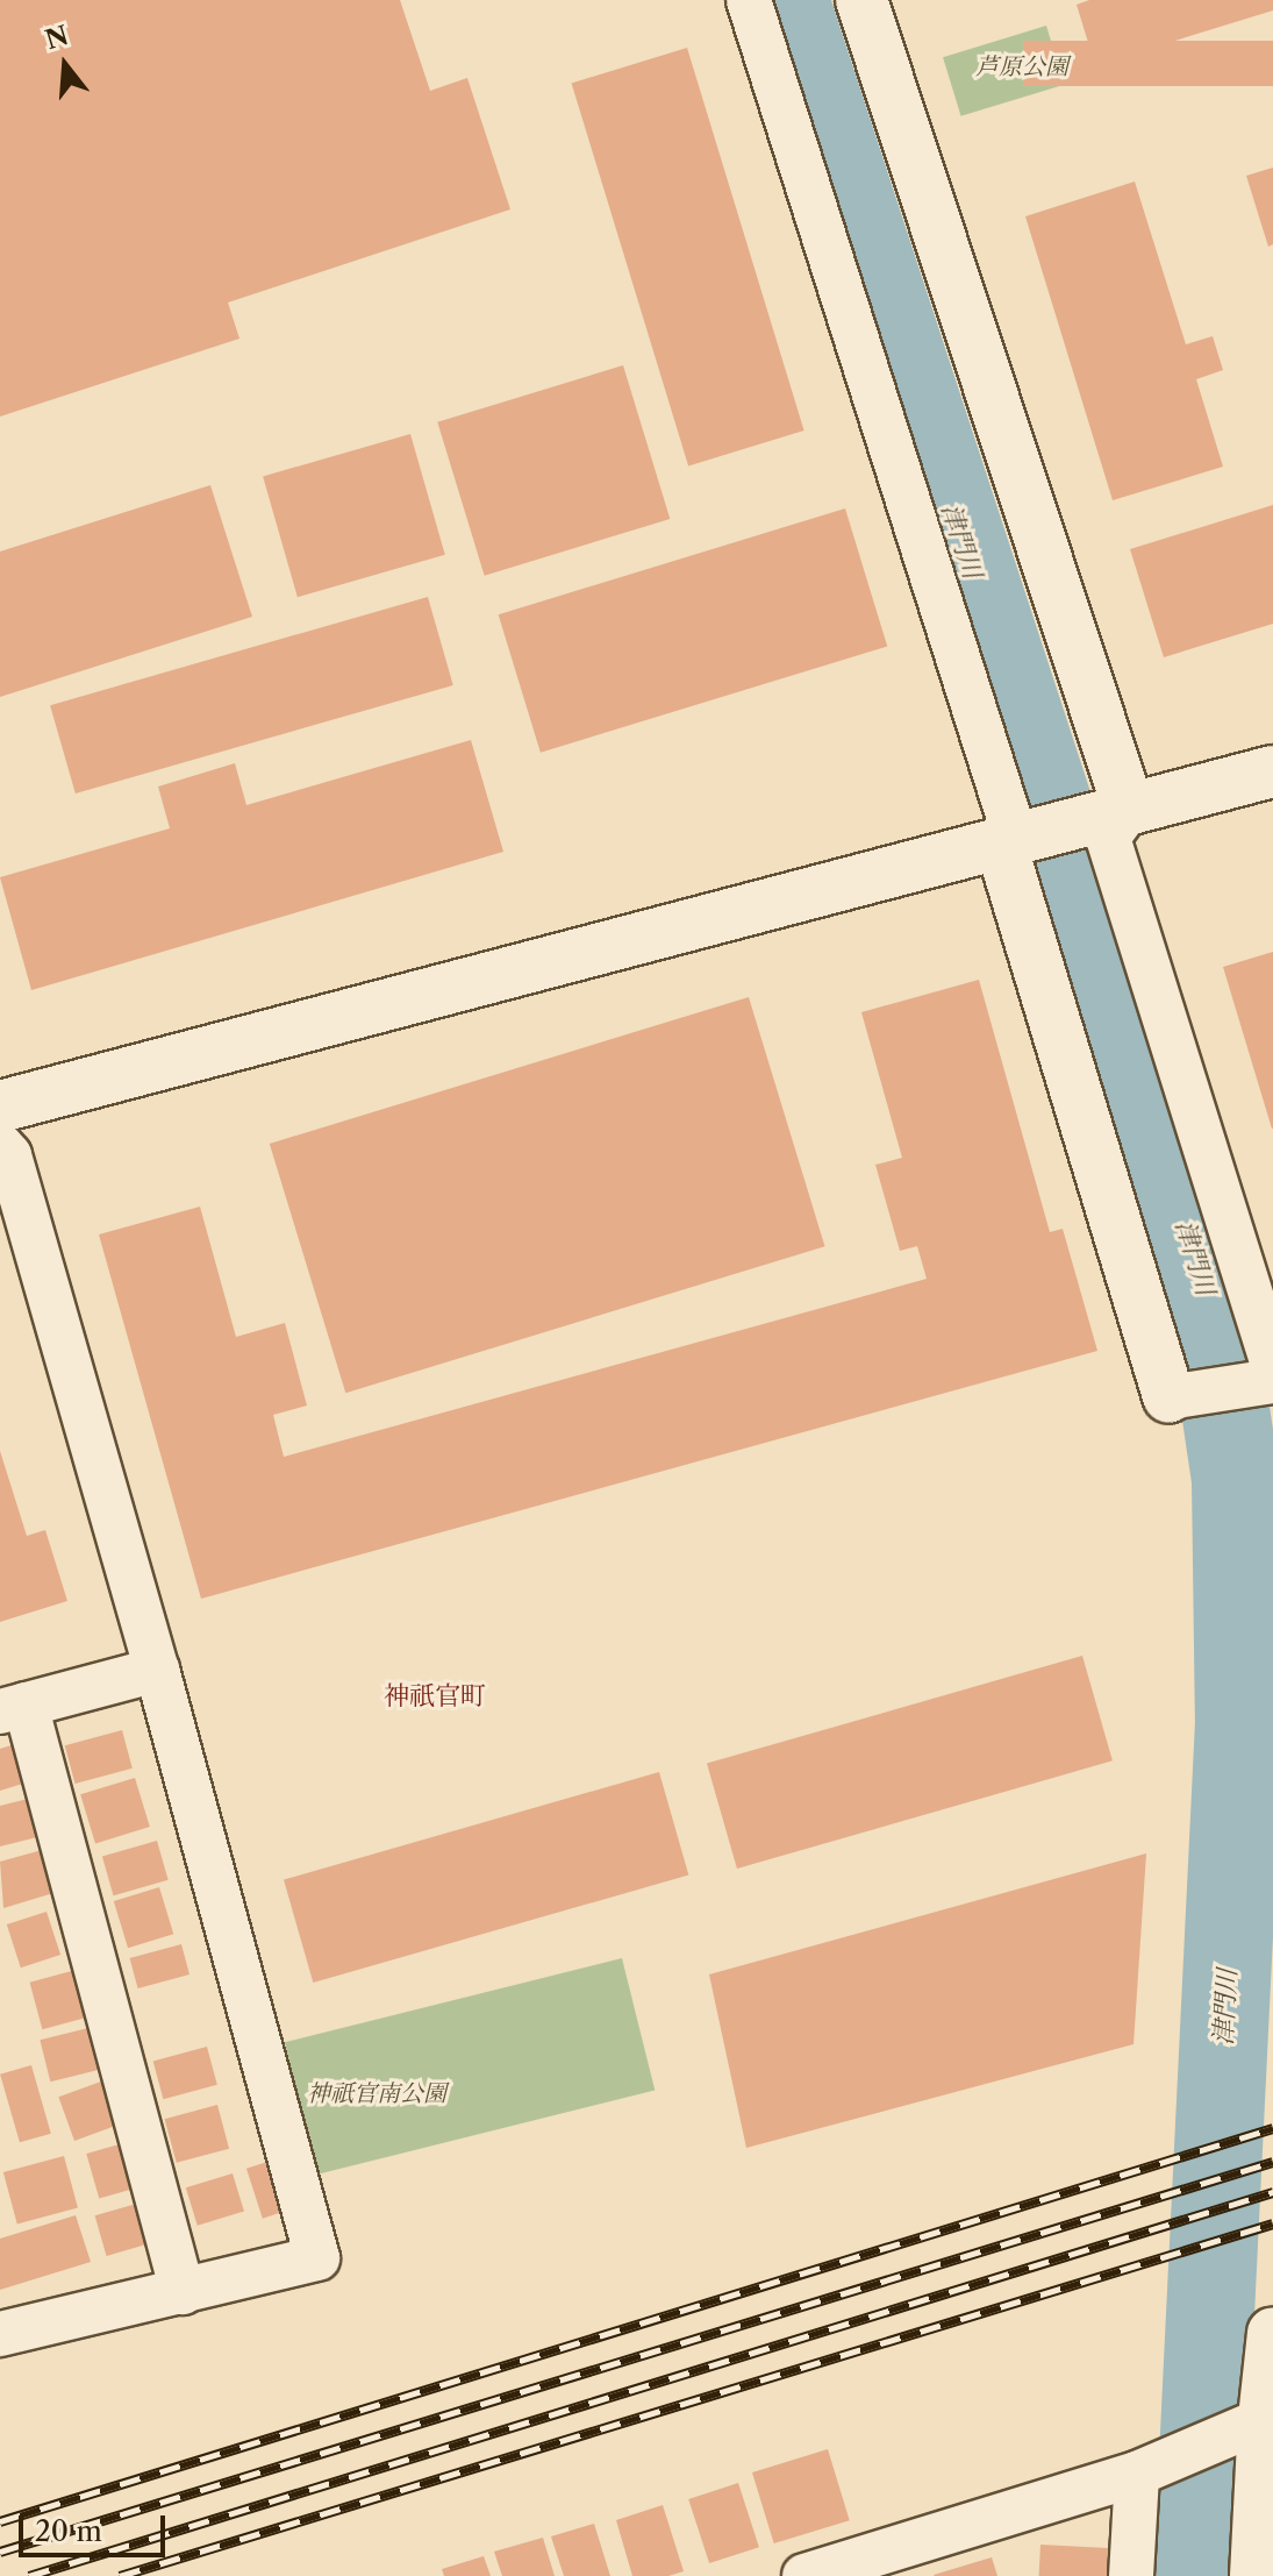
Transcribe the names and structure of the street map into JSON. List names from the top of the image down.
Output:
{
  "districts": ["神祇官町"],
  "water": ["津門川"],
  "parks": ["芦原公園", "神祇官南公園"],
  "scale_bar": "20 m",
  "north": "top"
}
